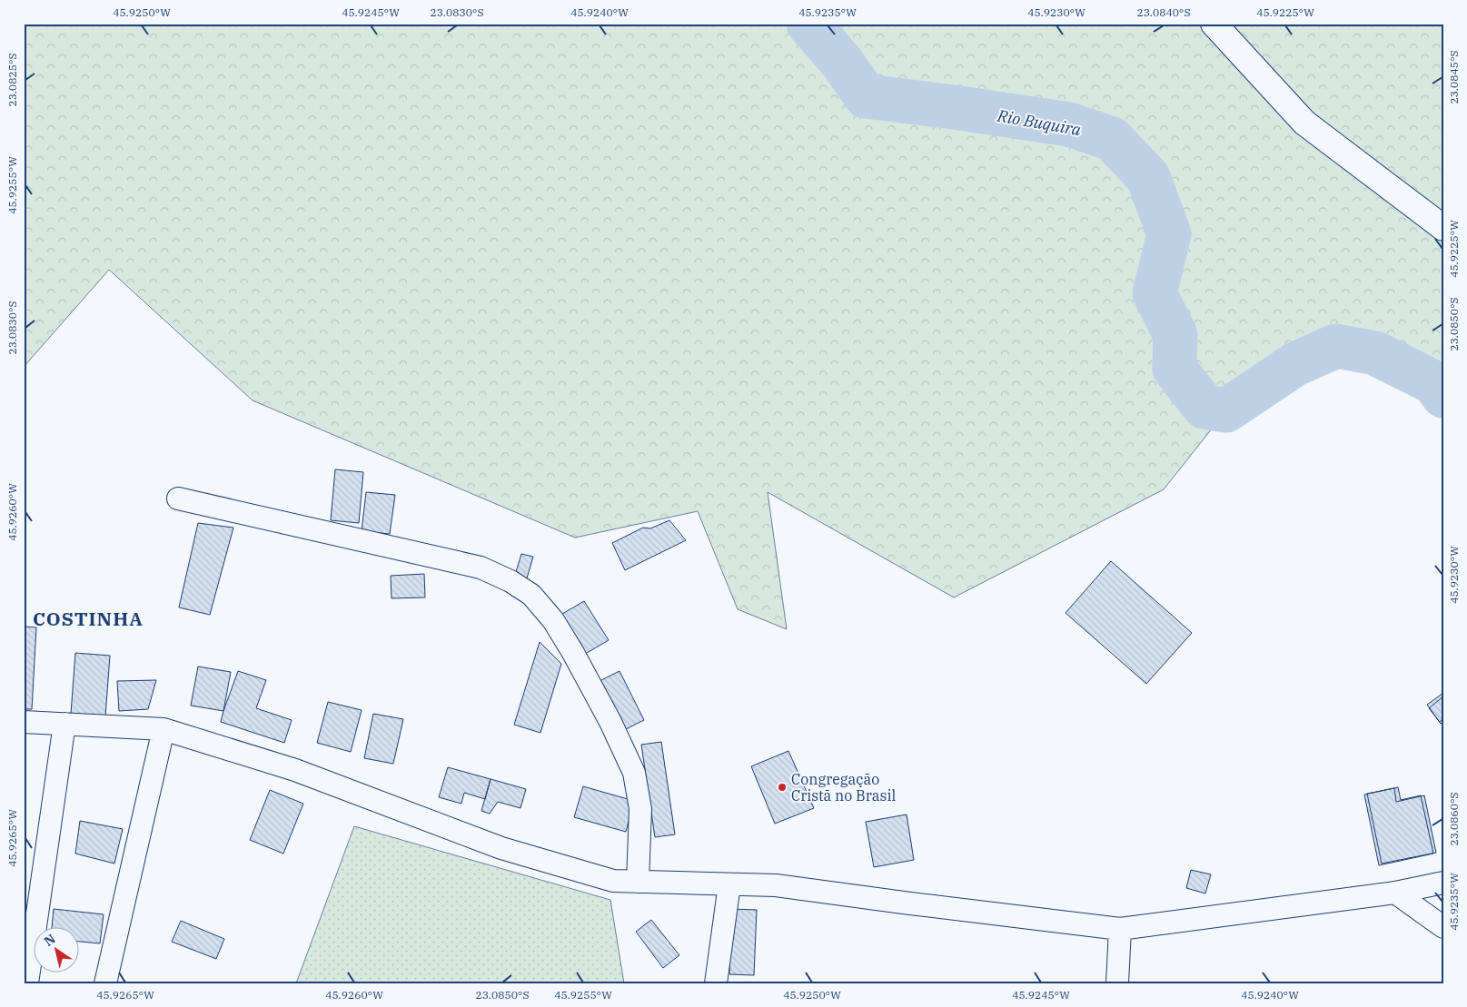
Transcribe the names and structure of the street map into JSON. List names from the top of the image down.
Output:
{
  "districts": ["COSTINHA"],
  "water": ["Rio Buquira"],
  "places": ["Congregação Cristã no Brasil"],
  "north": "top left",
  "coordinates": [
    "45.9250°W",
    "45.9245°W",
    "23.0830°S",
    "45.9240°W",
    "45.9235°W",
    "45.9230°W",
    "23.0840°S",
    "45.9225°W",
    "23.0845°S",
    "23.0825°S",
    "45.9255°W",
    "23.0850°S",
    "45.9260°W",
    "23.0860°S",
    "45.9265°W"
  ]
}
